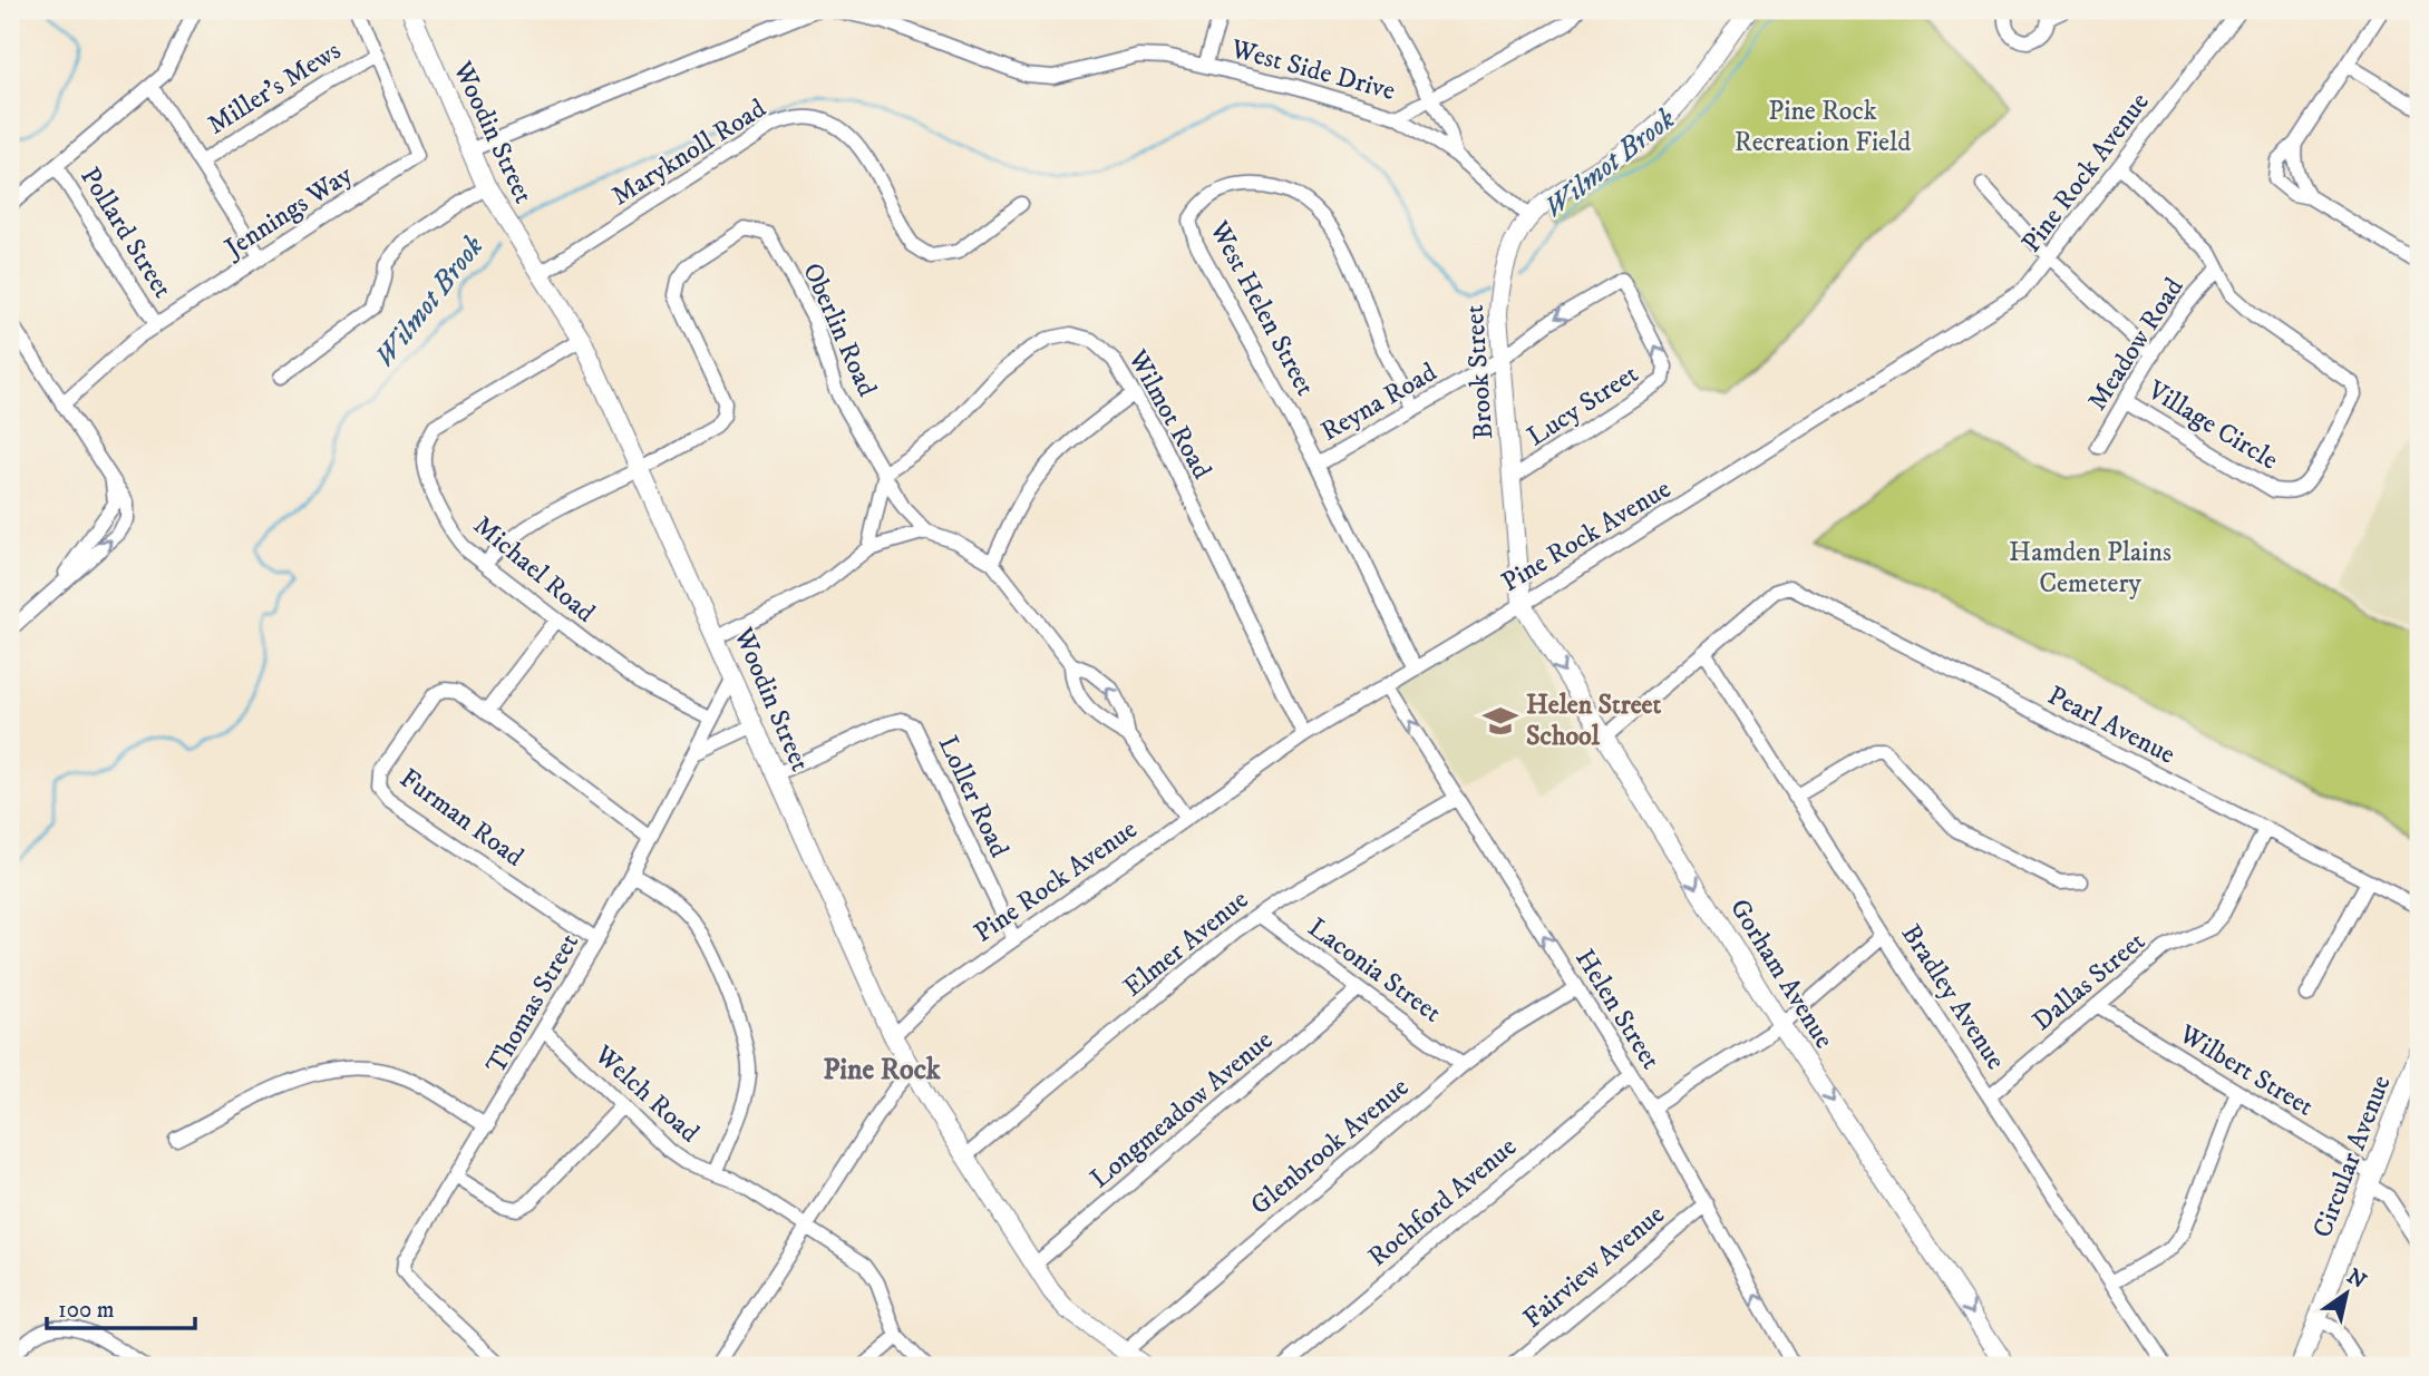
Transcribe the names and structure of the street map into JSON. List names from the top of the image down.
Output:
{
  "streets": {
    "main road": [
      "Woodin Street",
      "Brook Street",
      "Gorham Avenue",
      "Circular Avenue"
    ],
    "street": [
      "West Side Drive",
      "Miller's Mews",
      "Maryknoll Road",
      "Pine Rock Avenue",
      "Jennings Way",
      "Pollard Street",
      "West Helen Street",
      "Oberlin Road",
      "Meadow Road",
      "Reyna Road",
      "Lucy Street",
      "Wilmot Road",
      "Village Circle",
      "Michael Road",
      "Pearl Avenue",
      "Loller Road",
      "Furman Road",
      "Elmer Avenue",
      "Laconia Street",
      "Dallas Street",
      "Bradley Avenue",
      "Thomas Street",
      "Helen Street",
      "Wilbert Street",
      "Welch Road",
      "Longmeadow Avenue",
      "Glenbrook Avenue",
      "Rochford Avenue",
      "Fairview Avenue"
    ]
  },
  "crossings": [
    ["West Side Drive", "Brook Street"],
    ["Miller's Mews", "Jennings Way"],
    ["Woodin Street", "Maryknoll Road"],
    ["Woodin Street", "Pine Rock Avenue"],
    ["Woodin Street", "Oberlin Road"],
    ["Woodin Street", "Michael Road"],
    ["Woodin Street", "Loller Road"],
    ["Woodin Street", "Elmer Avenue"],
    ["Woodin Street", "Thomas Street"],
    ["Woodin Street", "Longmeadow Avenue"],
    ["Woodin Street", "Glenbrook Avenue"],
    ["Pine Rock Avenue", "West Helen Street"],
    ["Pine Rock Avenue", "Oberlin Road"],
    ["Pine Rock Avenue", "Brook Street"],
    ["Pine Rock Avenue", "Wilmot Road"],
    ["Pine Rock Avenue", "Village Circle"],
    ["Pine Rock Avenue", "Loller Road"],
    ["Pine Rock Avenue", "Gorham Avenue"],
    ["Pine Rock Avenue", "Helen Street"],
    ["Jennings Way", "Pollard Street"],
    ["West Helen Street", "Reyna Road"],
    ["Oberlin Road", "Wilmot Road"],
    ["Oberlin Road", "Michael Road"],
    ["Meadow Road", "Village Circle"],
    ["Brook Street", "Reyna Road"],
    ["Brook Street", "Lucy Street"],
    ["Brook Street", "Gorham Avenue"],
    ["Reyna Road", "Lucy Street"],
    ["Michael Road", "Thomas Street"],
    ["Pearl Avenue", "Dallas Street"],
    ["Pearl Avenue", "Bradley Avenue"],
    ["Furman Road", "Thomas Street"],
    ["Elmer Avenue", "Laconia Street"],
    ["Elmer Avenue", "Helen Street"],
    ["Laconia Street", "Longmeadow Avenue"],
    ["Laconia Street", "Glenbrook Avenue"],
    ["Dallas Street", "Bradley Avenue"],
    ["Dallas Street", "Wilbert Street"],
    ["Thomas Street", "Welch Road"],
    ["Helen Street", "Glenbrook Avenue"],
    ["Helen Street", "Rochford Avenue"],
    ["Helen Street", "Fairview Avenue"],
    ["Wilbert Street", "Circular Avenue"]
  ],
  "one_way": ["Reyna Road", "Gorham Avenue", "Helen Street"],
  "districts": ["Pine Rock"],
  "water": ["Wilmot Brook"],
  "parks": ["Pine Rock Recreation Field", "Hamden Plains Cemetery"],
  "places": {
    "school or university": ["Helen Street School"]
  },
  "scale_bar": "100 m",
  "north": "top right"
}
